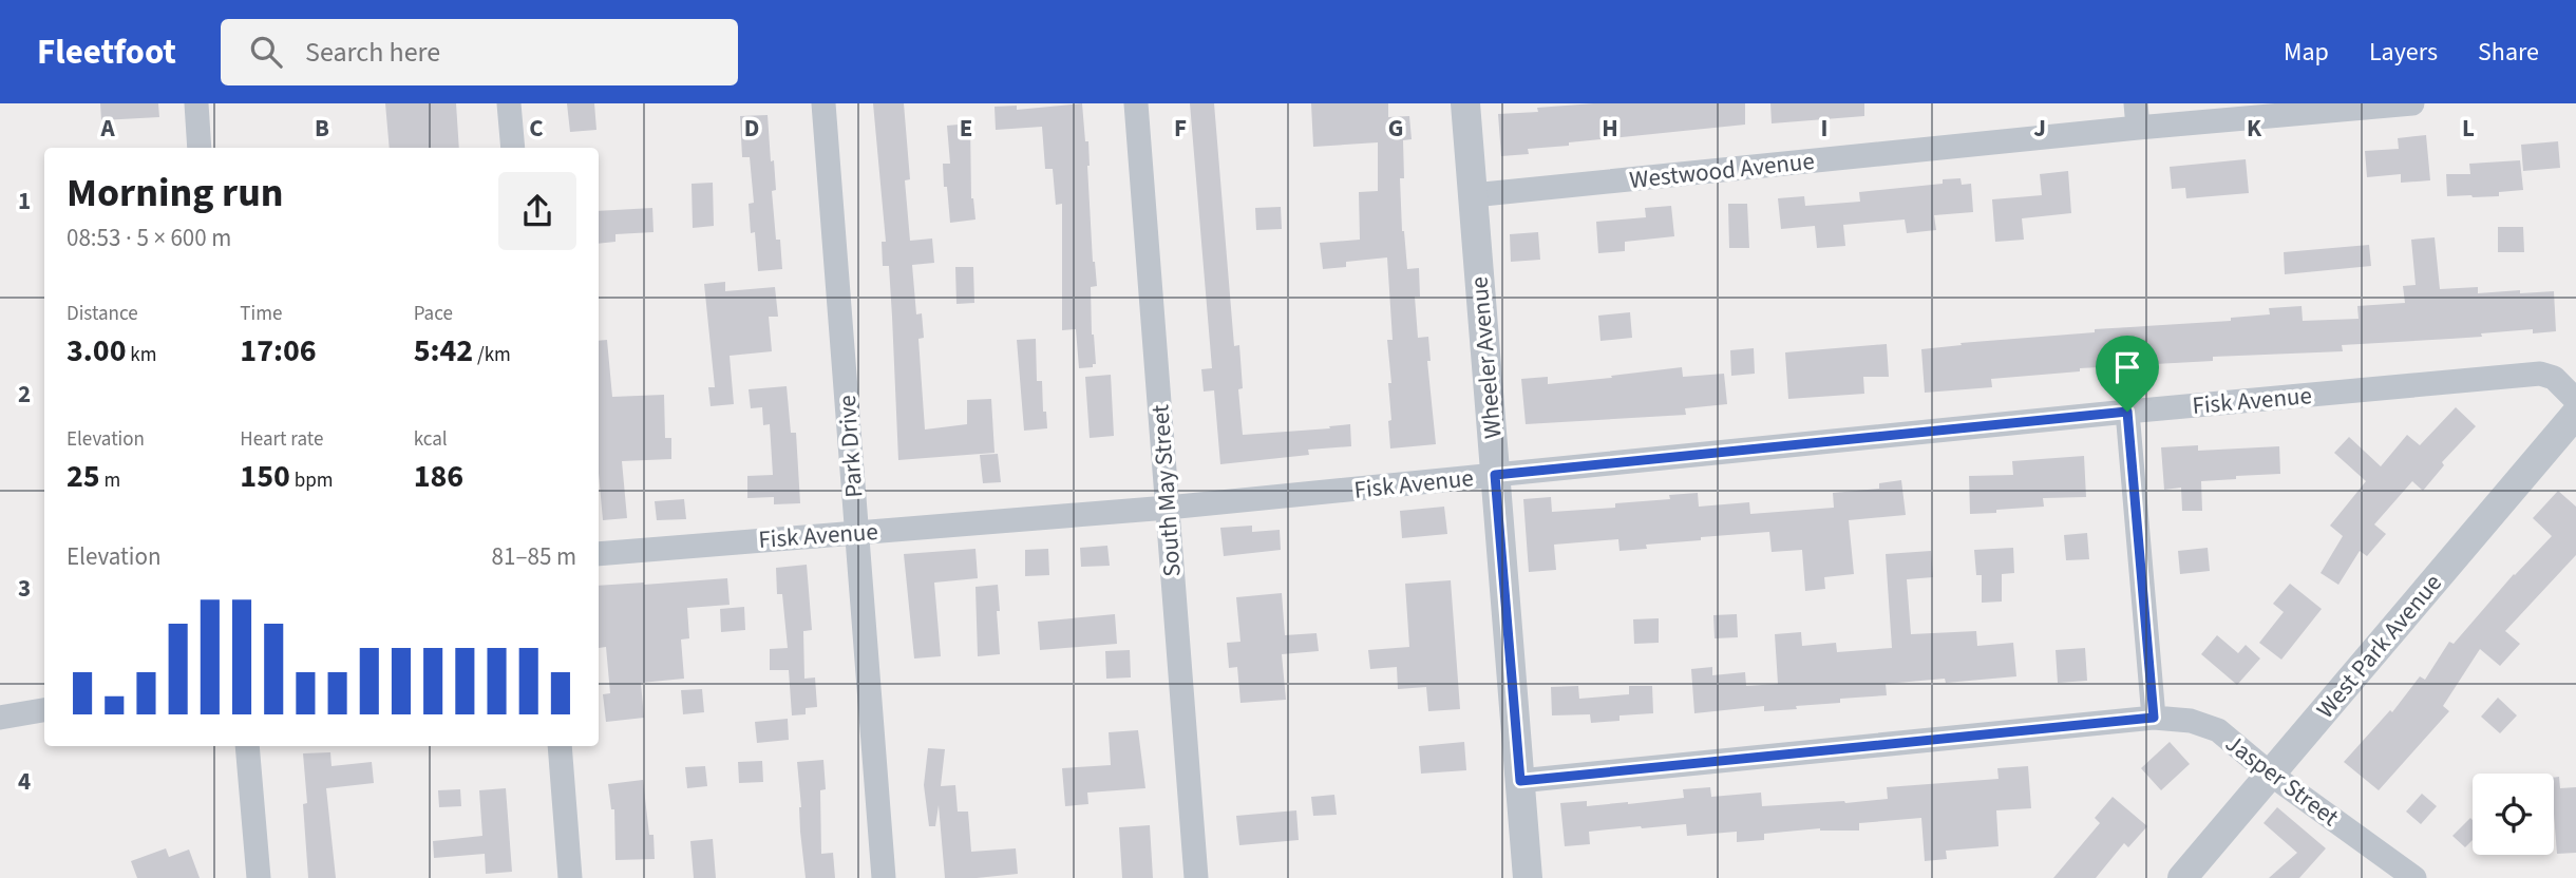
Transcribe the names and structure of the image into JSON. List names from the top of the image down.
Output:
{
  "streets": {
    "street": [
      "Westwood Avenue",
      "Wheeler Avenue",
      "Fisk Avenue",
      "Park Drive",
      "South May Street",
      "West Park Avenue",
      "Jasper Street"
    ]
  },
  "crossings": [
    ["Westwood Avenue", "Wheeler Avenue"],
    ["Wheeler Avenue", "Fisk Avenue"],
    ["Wheeler Avenue", "Jasper Street"],
    ["Fisk Avenue", "Park Drive"],
    ["Fisk Avenue", "South May Street"],
    ["West Park Avenue", "Jasper Street"]
  ],
  "page": {
    "header": "Fleetfoot",
    "search": "Search here",
    "nav": ["Map", "Layers", "Share"],
    "heading": ["Morning run", "08:53 · 5 × 600 m"],
    "stats": [
      ["Distance", "3.00 km"],
      ["Time", "17:06"],
      ["Pace", "5:42 /km"],
      ["Elevation", "25 m"],
      ["Heart rate", "150 bpm"],
      ["kcal", "186"]
    ],
    "chart": ["Elevation", "81–85 m"]
  },
  "grid": {
    "columns": [
      "A",
      "B",
      "C",
      "D",
      "E",
      "F",
      "G",
      "H",
      "I",
      "J",
      "K",
      "L"
    ],
    "rows": [
      "1",
      "2",
      "3",
      "4"
    ]
  }
}
